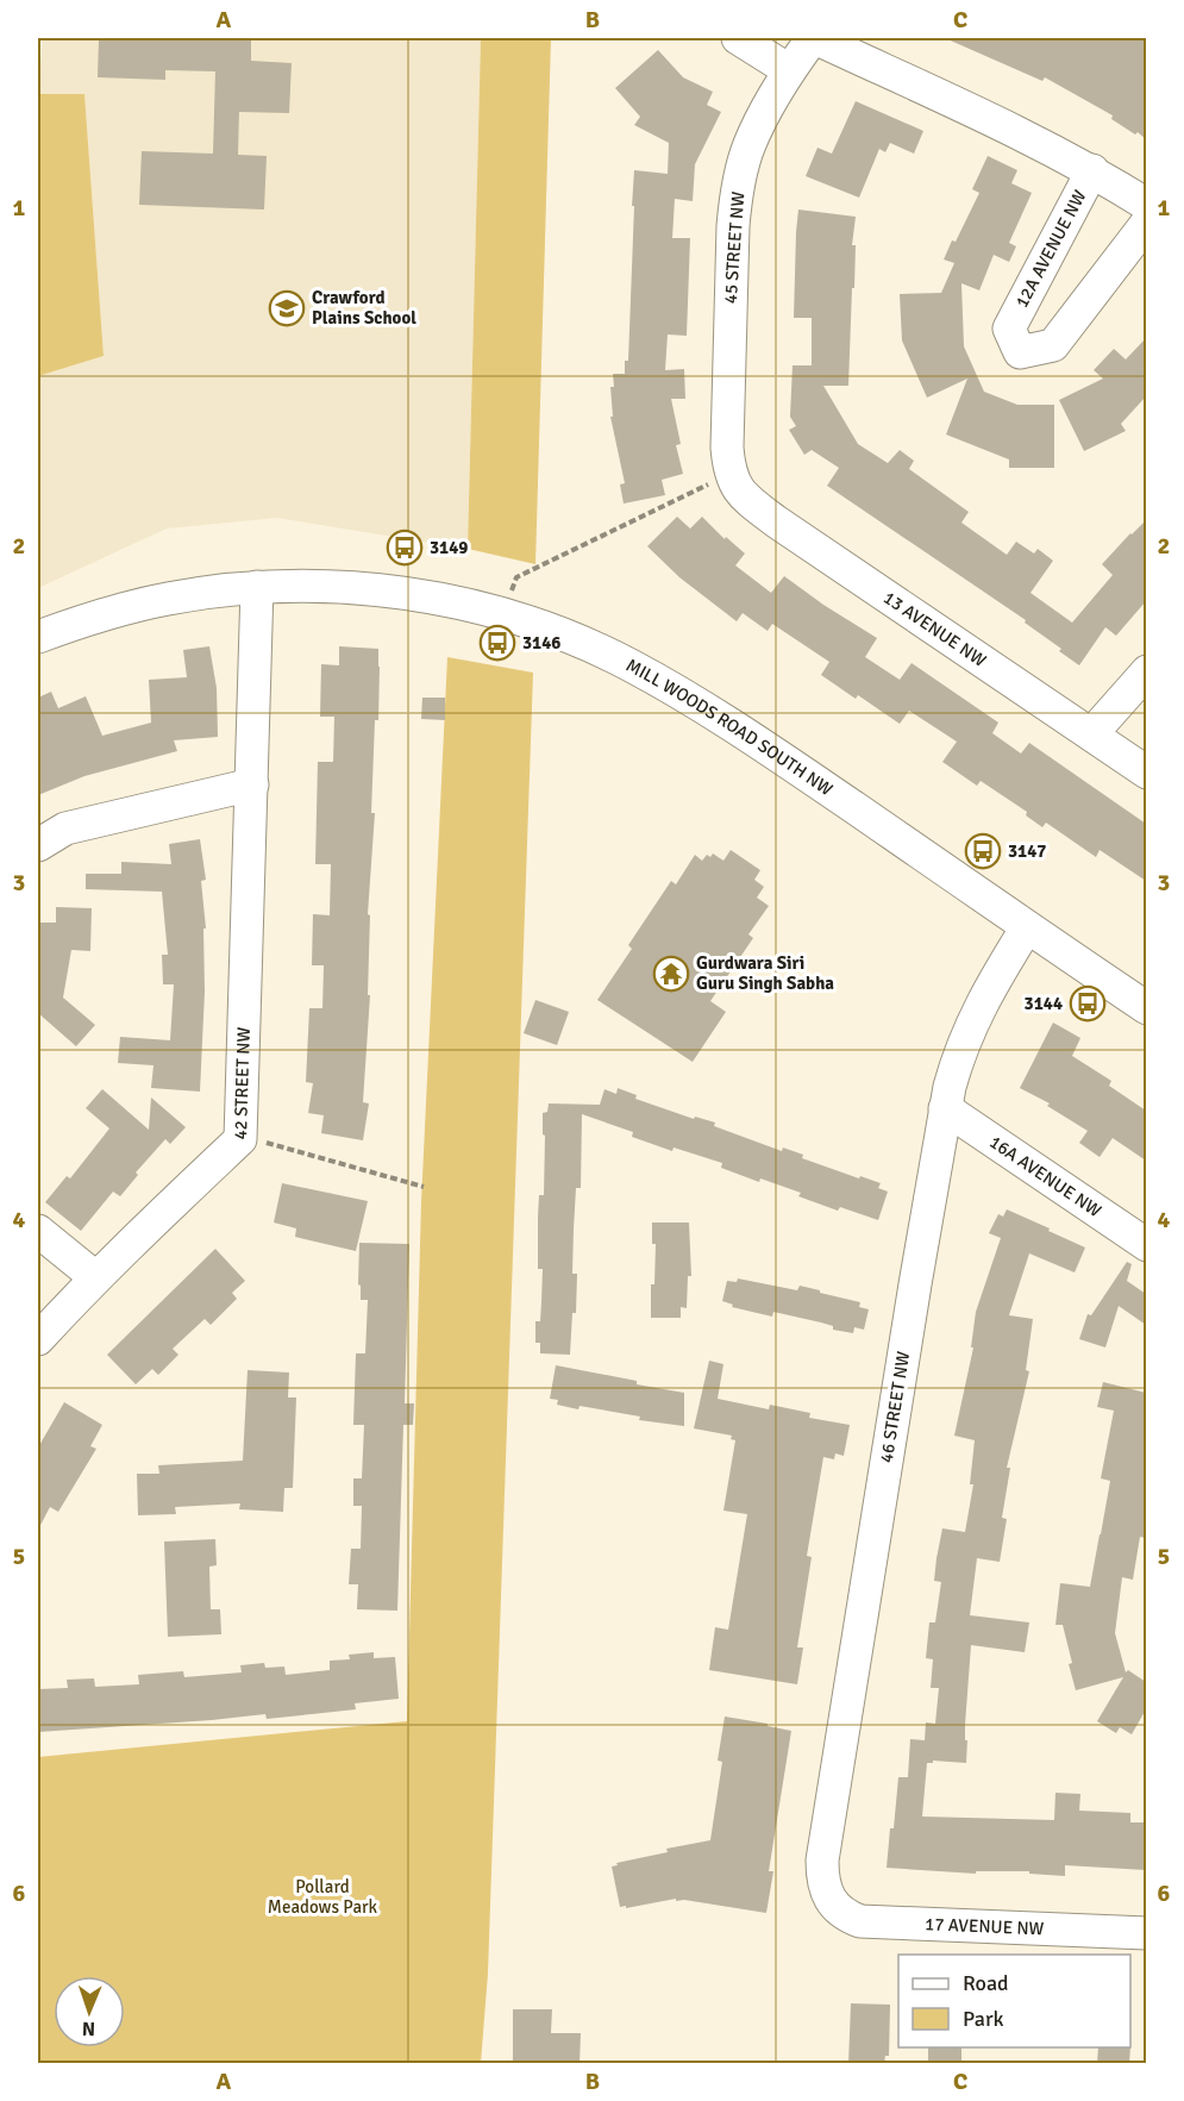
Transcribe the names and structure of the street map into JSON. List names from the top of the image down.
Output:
{
  "streets": {
    "street": [
      "45 STREET NW",
      "12A AVENUE NW",
      "13 AVENUE NW",
      "MILL WOODS ROAD SOUTH NW",
      "42 STREET NW",
      "16A AVENUE NW",
      "46 STREET NW",
      "17 AVENUE NW"
    ]
  },
  "crossings": [
    ["45 STREET NW", "12A AVENUE NW"],
    ["45 STREET NW", "13 AVENUE NW"],
    ["MILL WOODS ROAD SOUTH NW", "42 STREET NW"],
    ["MILL WOODS ROAD SOUTH NW", "46 STREET NW"],
    ["16A AVENUE NW", "46 STREET NW"],
    ["46 STREET NW", "17 AVENUE NW"]
  ],
  "parks": ["Pollard Meadows Park"],
  "places": {
    "school or university": ["Crawford Plains School"],
    "bus stop": [
      "3149",
      "3146",
      "3147",
      "3144"
    ],
    "temple": ["Gurdwara Siri Guru Singh Sabha"]
  },
  "legend": ["Road", "Park"],
  "north": "bottom",
  "grid": {
    "columns": ["A", "B", "C"],
    "rows": [
      "1",
      "2",
      "3",
      "4",
      "5",
      "6"
    ]
  }
}
